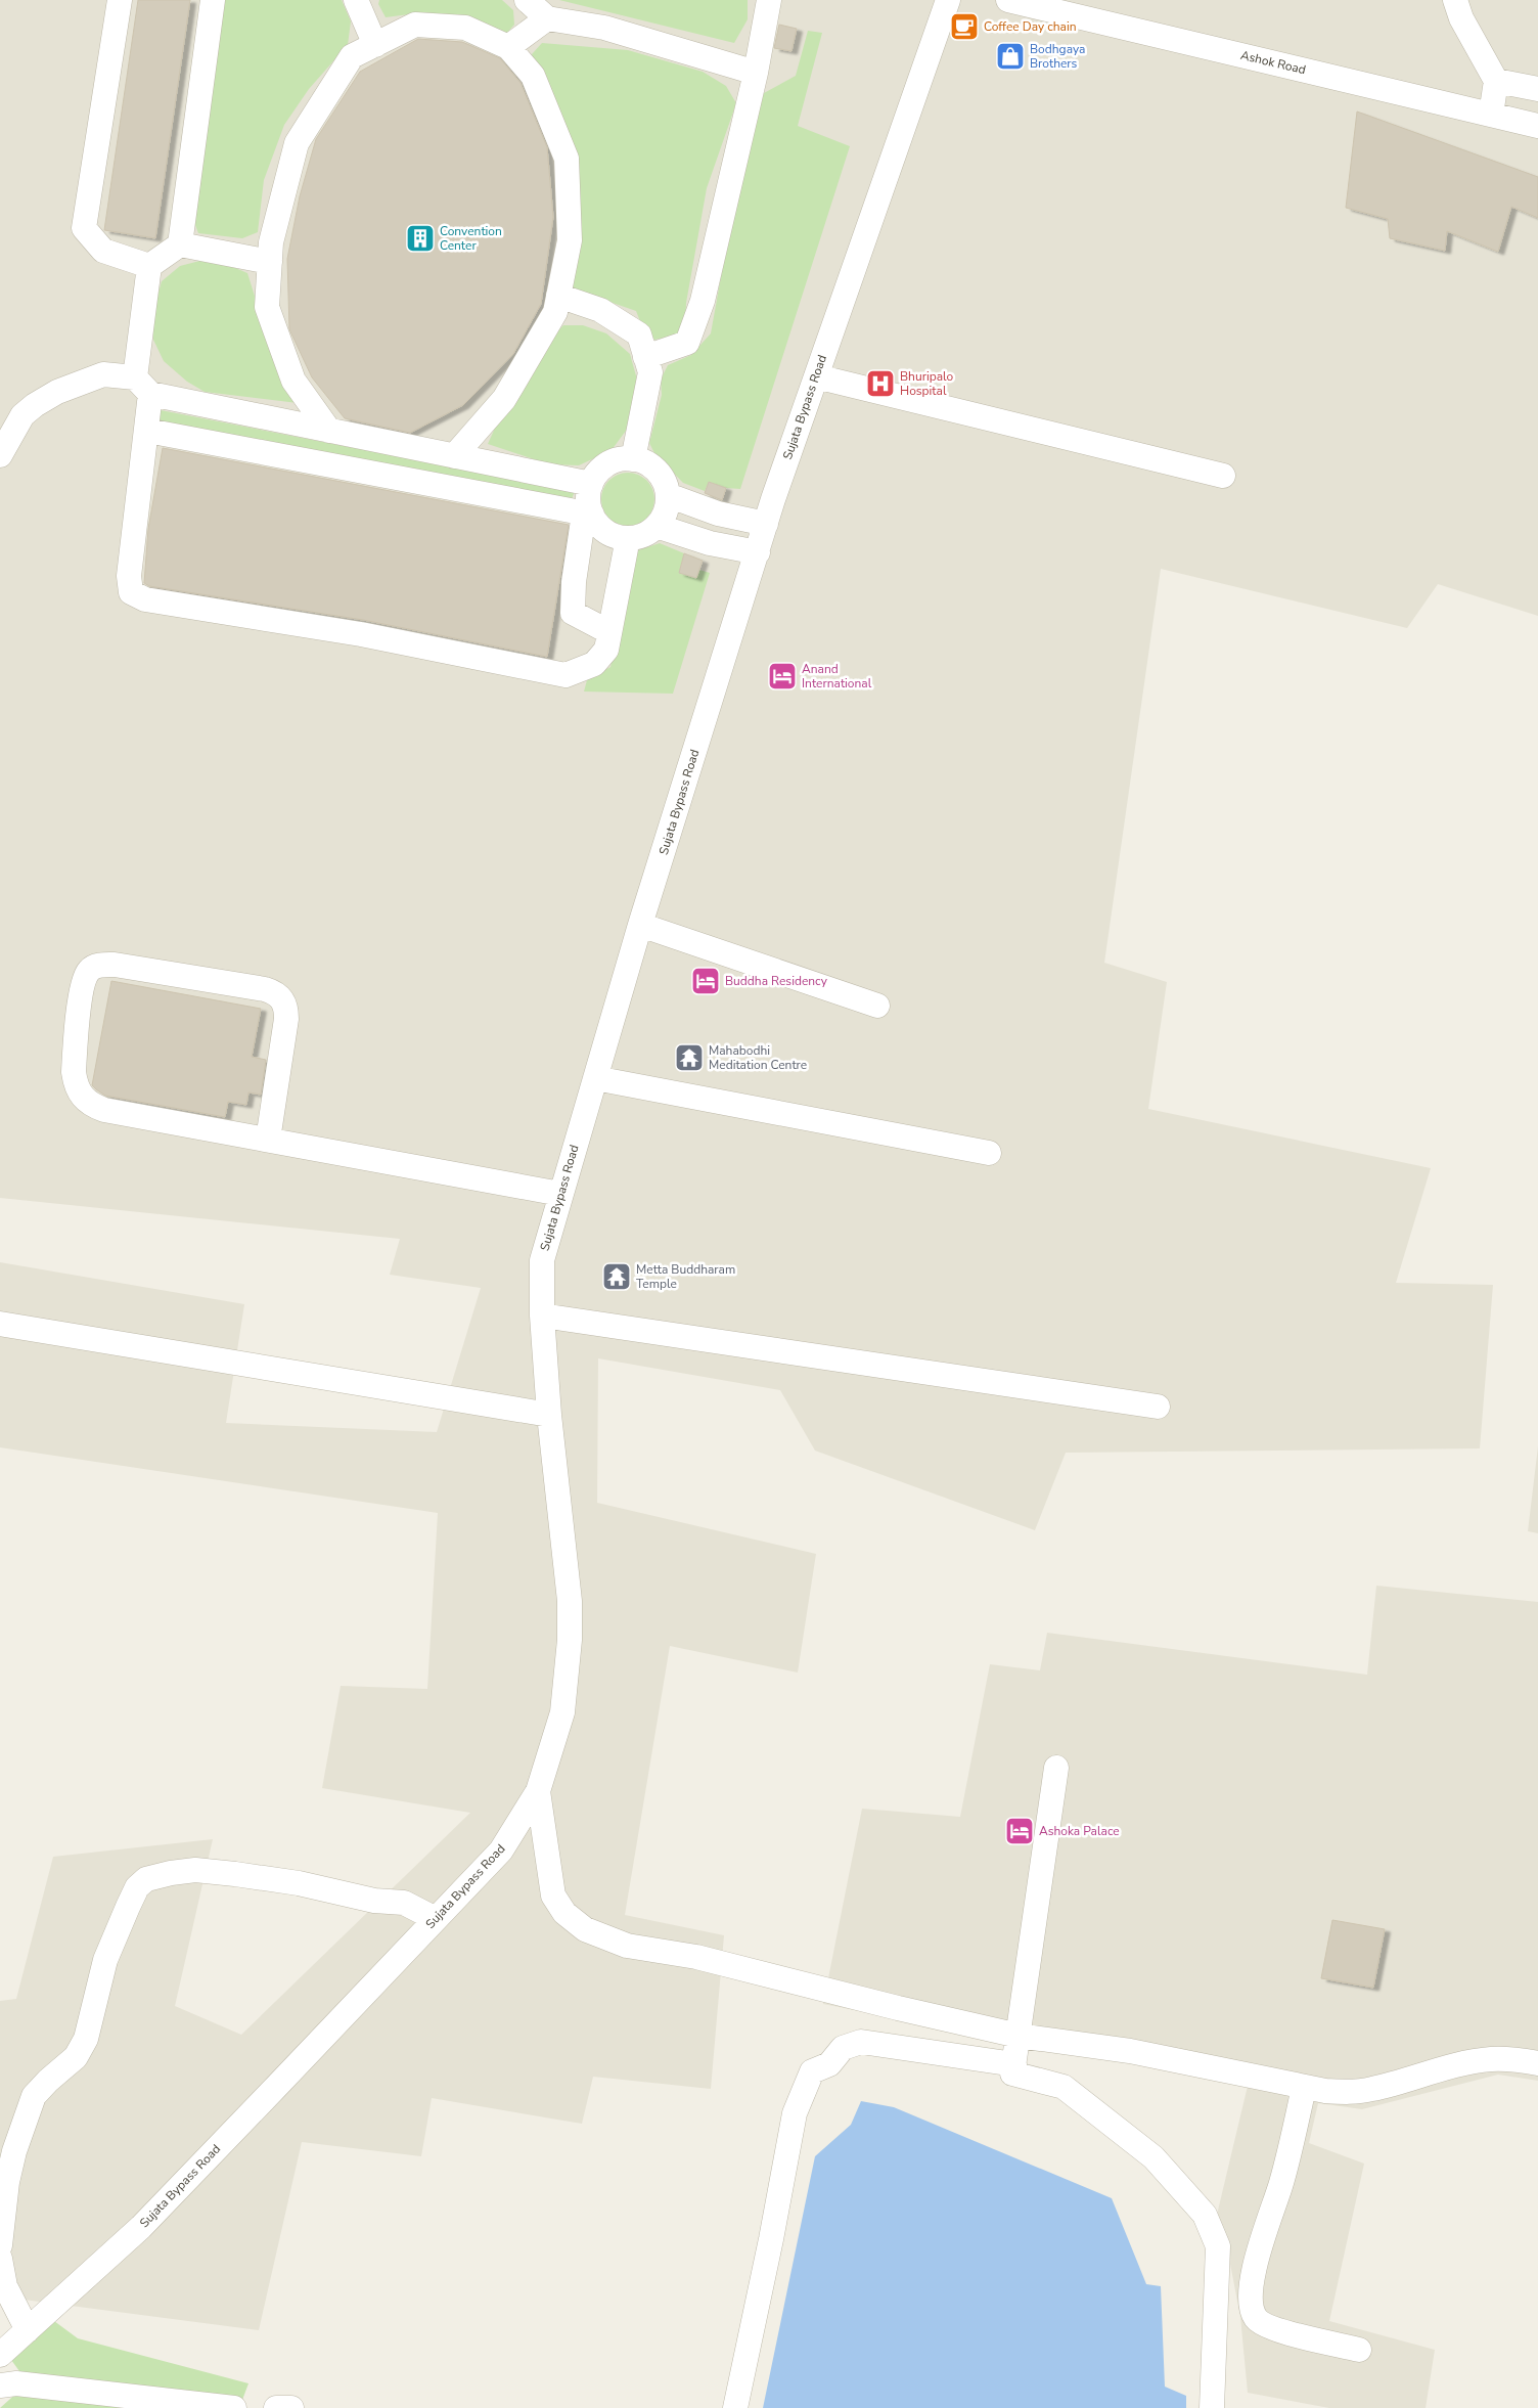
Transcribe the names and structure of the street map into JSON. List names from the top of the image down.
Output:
{
  "streets": {
    "street": ["Ashok Road", "Sujata Bypass Road"]
  },
  "places": {
    "cafe": ["Coffee Day chain"],
    "shop": ["Bodhgaya Brothers"],
    "building": ["Convention Center"],
    "hospital": ["Bhuripalo Hospital"],
    "hotel": ["Anand International", "Buddha Residency", "Ashoka Palace"],
    "temple": ["Mahabodhi Meditation Centre", "Metta Buddharam Temple"]
  }
}
